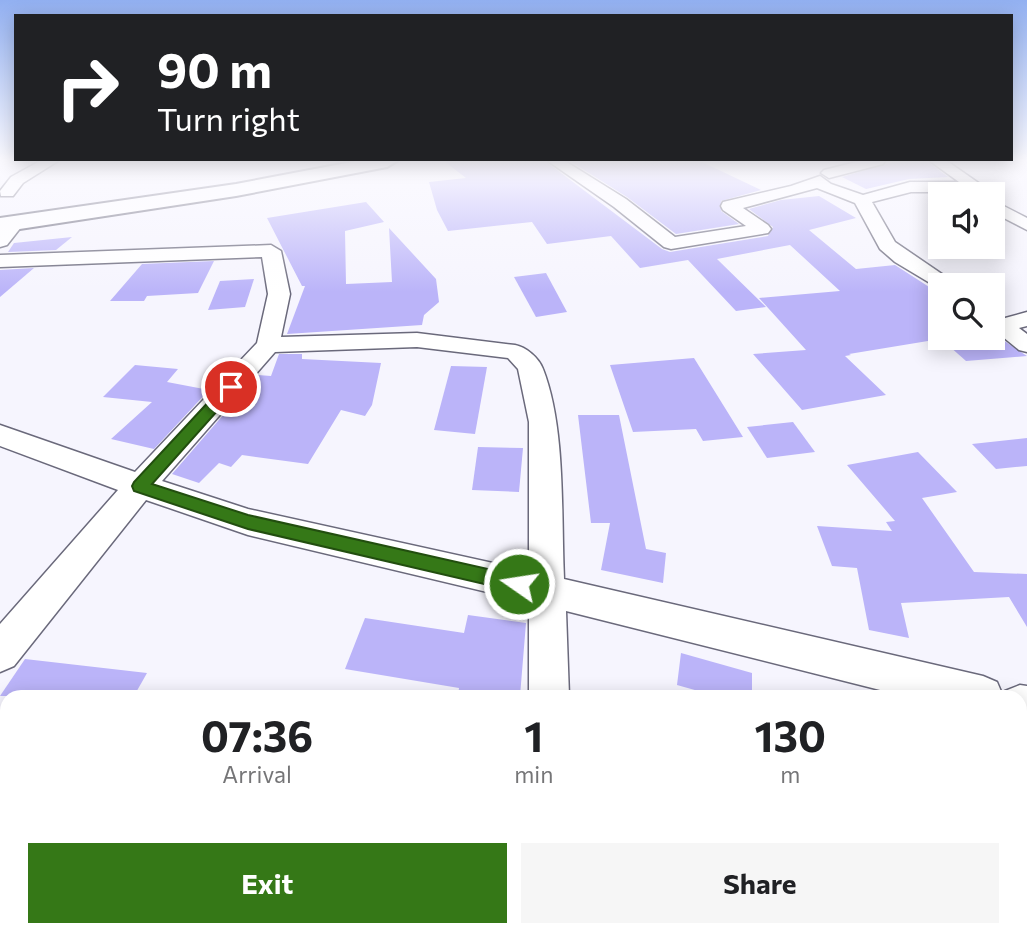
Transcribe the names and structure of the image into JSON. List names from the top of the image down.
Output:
{
  "page": {
    "turn": ["90 m", "Turn right"],
    "eta": [
      "07:36",
      "Arrival",
      "1",
      "min",
      "130",
      "m"
    ],
    "buttons": ["Exit", "Share"]
  }
}
